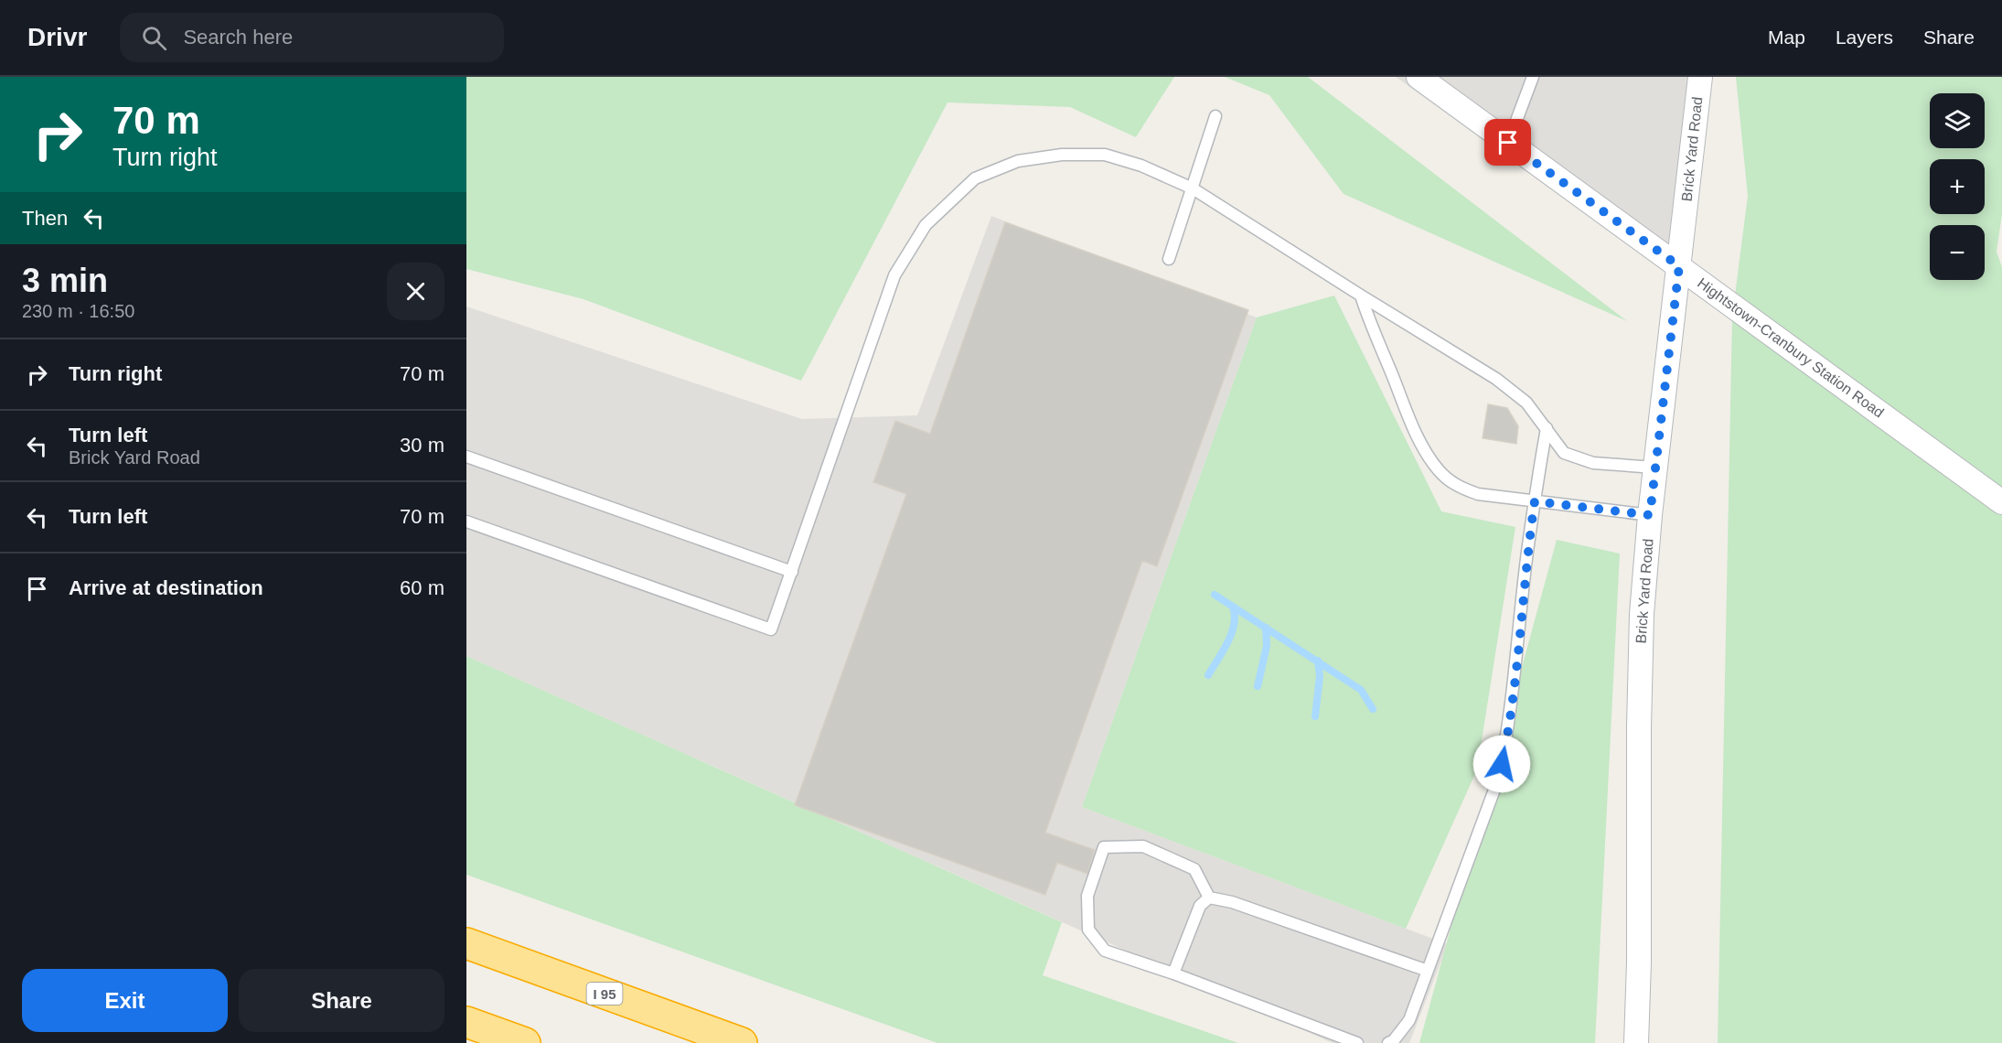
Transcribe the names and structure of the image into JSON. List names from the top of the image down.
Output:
{
  "streets": {
    "highway": ["I 95"],
    "street": ["Brick Yard Road", "Hightstown-Cranbury Station Road"]
  },
  "crossings": [
    ["Brick Yard Road", "Hightstown-Cranbury Station Road"]
  ],
  "page": {
    "header": "Drivr",
    "search": "Search here",
    "nav": ["Map", "Layers", "Share"],
    "turn": ["70 m", "Turn right"],
    "map_buttons": ["+", "−"],
    "then": "Then",
    "heading": ["3 min", "230 m · 16:50"],
    "list": [
      {
        "name": "Turn right",
        "value": "70 m"
      },
      {
        "name": "Turn left",
        "note": "Brick Yard Road",
        "value": "30 m"
      },
      {
        "name": "Turn left",
        "value": "70 m"
      },
      {
        "name": "Arrive at destination",
        "value": "60 m"
      }
    ],
    "buttons": ["Exit", "Share"]
  }
}
